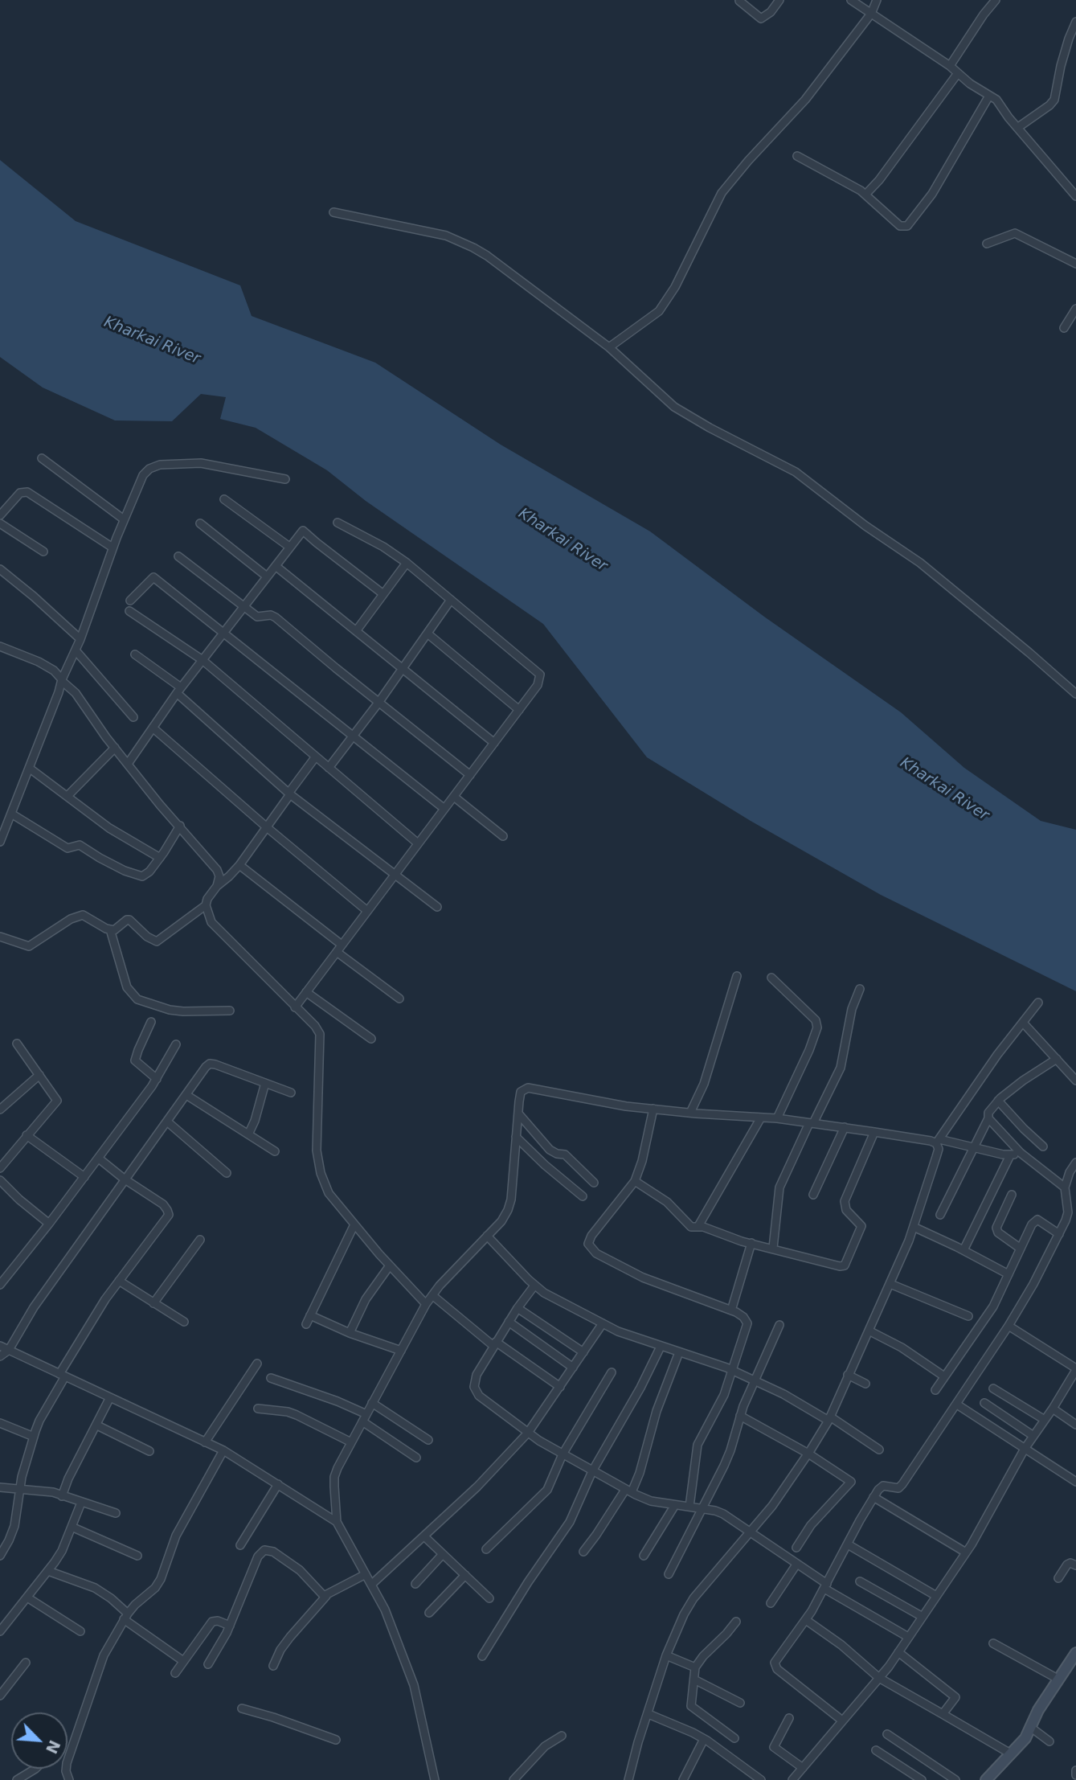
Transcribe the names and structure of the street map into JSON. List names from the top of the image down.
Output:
{
  "water": ["Kharkai River"],
  "north": "bottom right"
}
